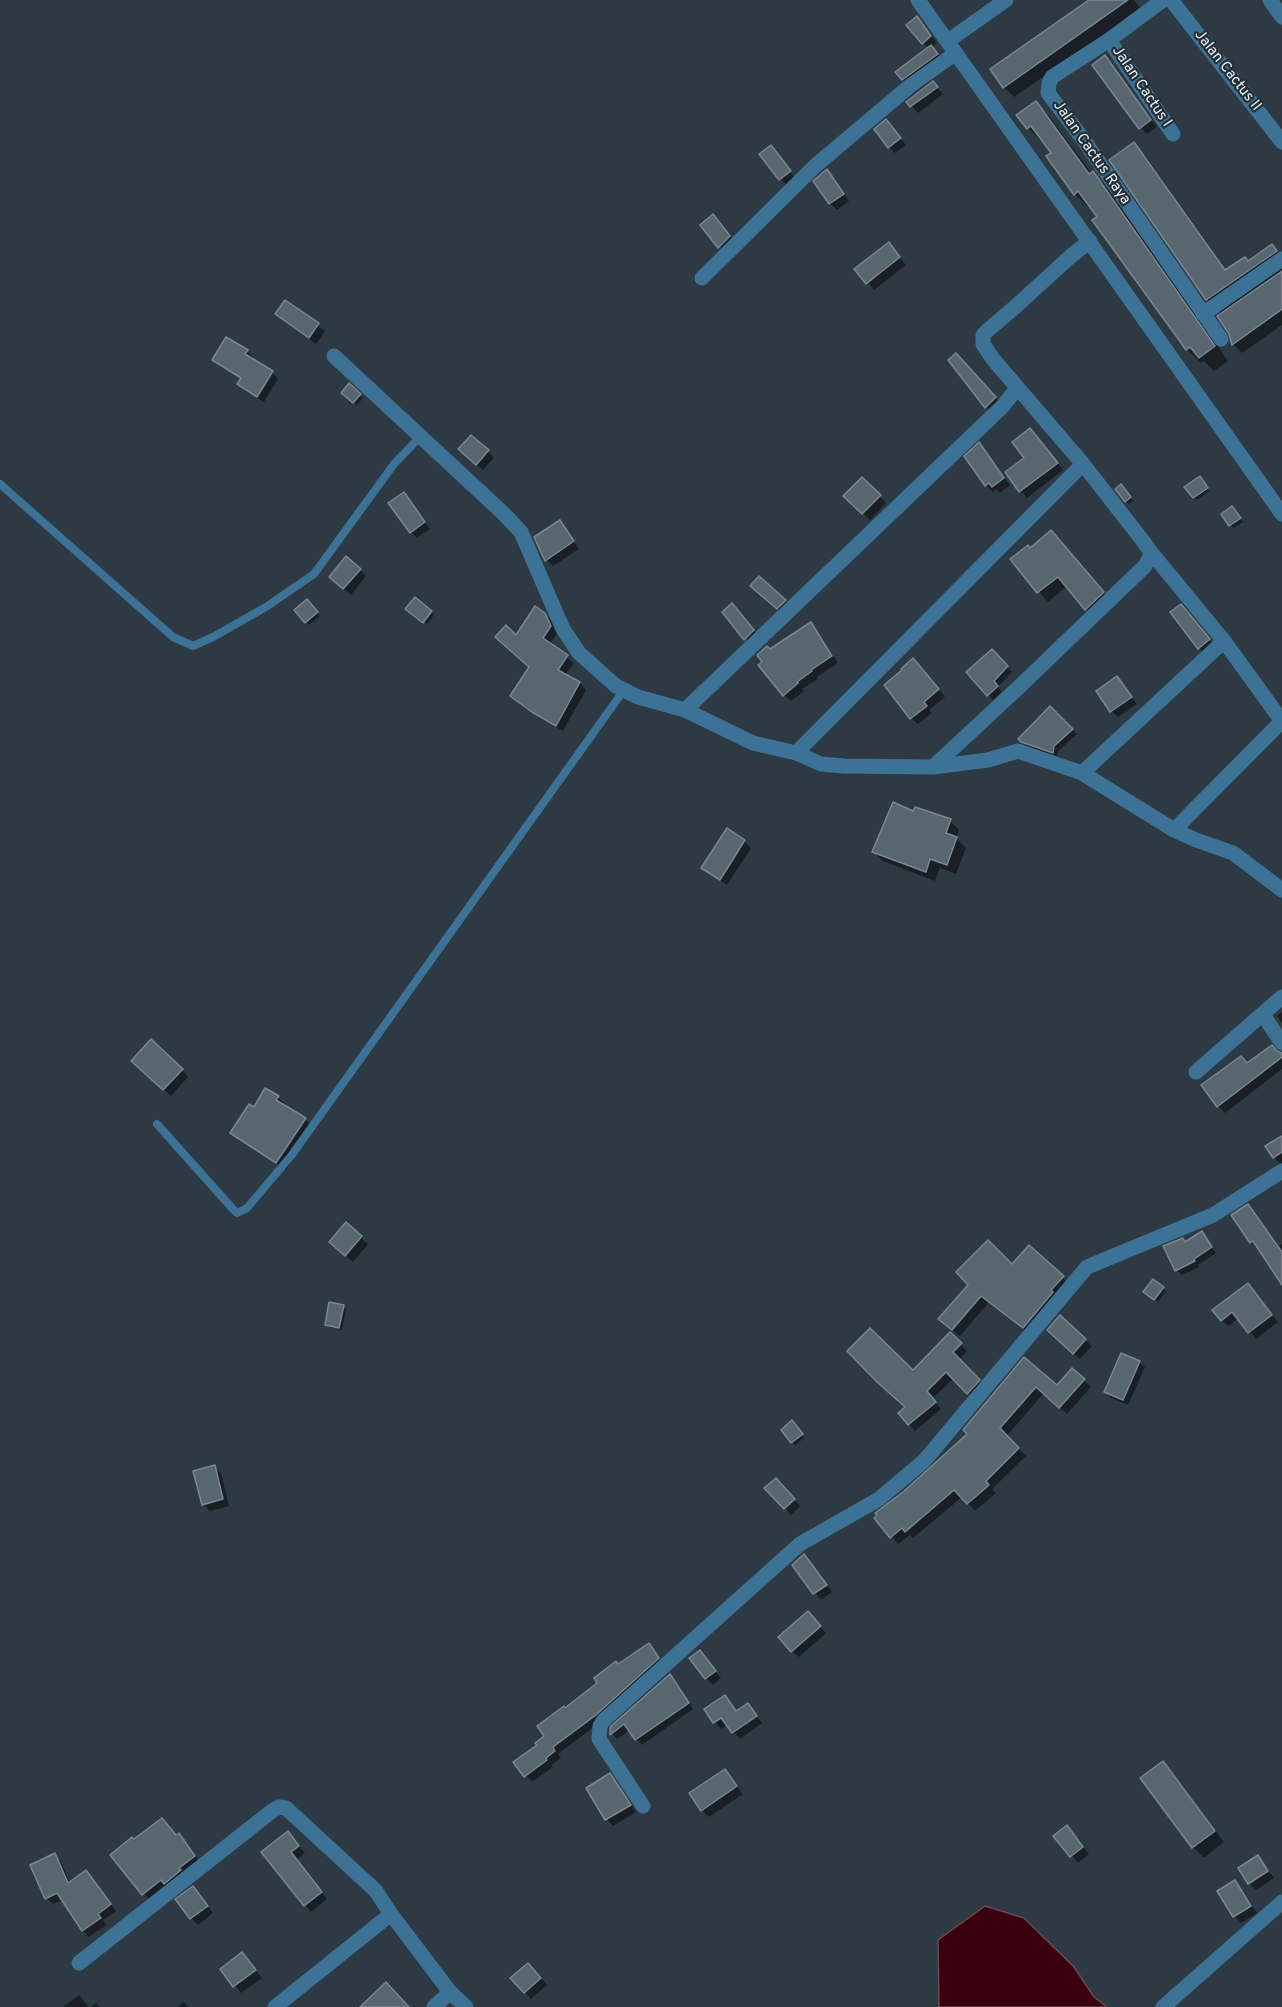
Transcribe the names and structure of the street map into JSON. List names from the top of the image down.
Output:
{
  "streets": {
    "street": ["Jalan Cactus II", "Jalan Cactus I", "Jalan Cactus Raya"]
  },
  "crossings": [
    ["Jalan Cactus I", "Jalan Cactus Raya"]
  ]
}
